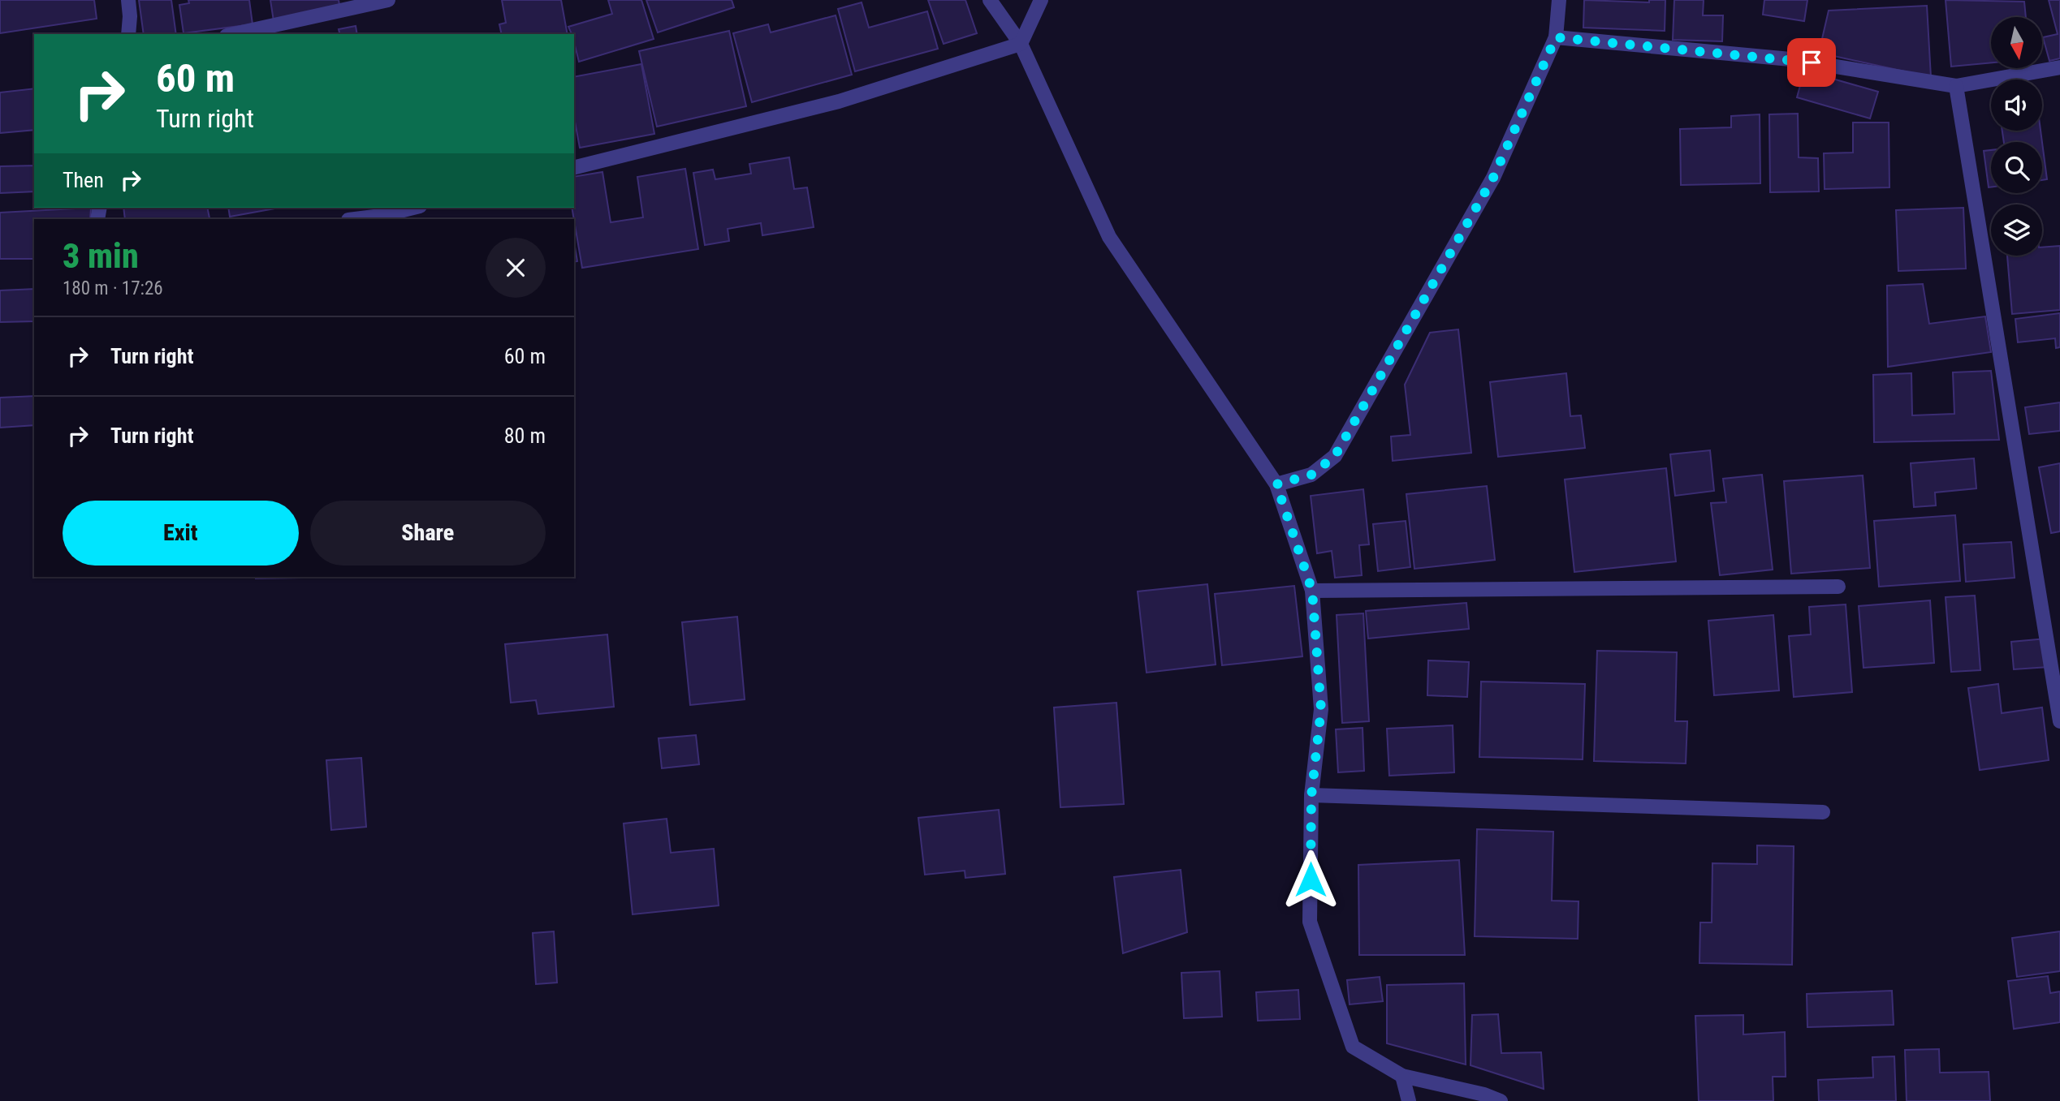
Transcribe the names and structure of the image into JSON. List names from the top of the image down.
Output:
{
  "north": "bottom",
  "page": {
    "turn": ["60 m", "Turn right"],
    "then": "Then",
    "heading": ["3 min", "180 m · 17:26"],
    "list": [
      {
        "name": "Turn right",
        "value": "60 m"
      },
      {
        "name": "Turn right",
        "value": "80 m"
      }
    ],
    "buttons": ["Exit", "Share"]
  }
}
